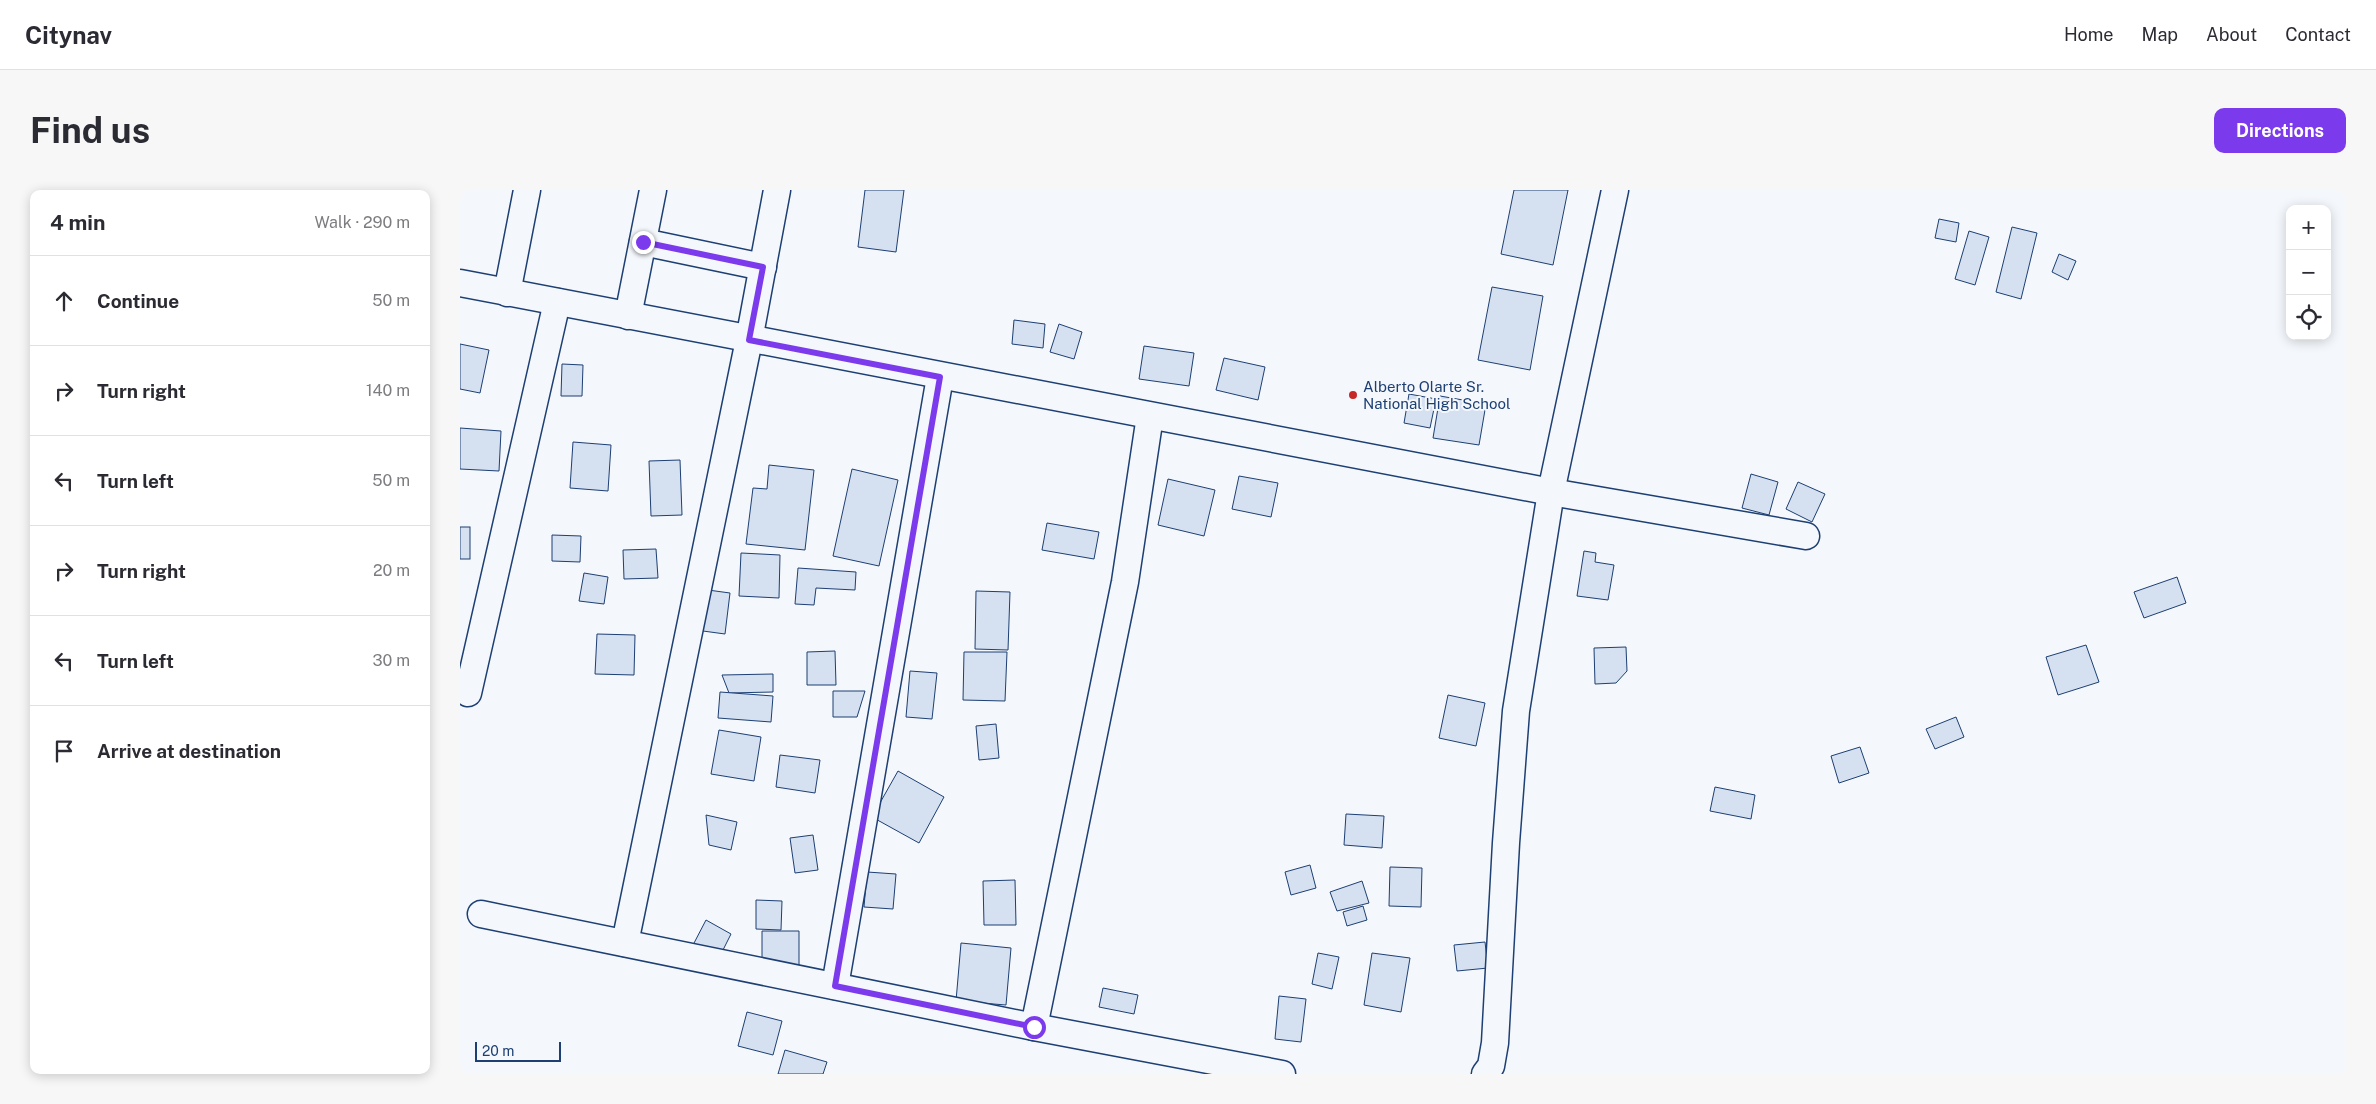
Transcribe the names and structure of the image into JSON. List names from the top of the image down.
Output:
{
  "places": ["Alberto Olarte Sr. National High School"],
  "scale_bar": "20 m",
  "page": {
    "header": "Citynav",
    "nav": [
      "Home",
      "Map",
      "About",
      "Contact"
    ],
    "buttons": "Directions",
    "title": "Find us",
    "heading": ["4 min", "Walk · 290 m"],
    "map_buttons": ["+", "−"],
    "list": [
      ["Continue", "50 m"],
      ["Turn right", "140 m"],
      ["Turn left", "50 m"],
      ["Turn right", "20 m"],
      ["Turn left", "30 m"],
      "Arrive at destination"
    ],
    "scale": "20 m"
  }
}
